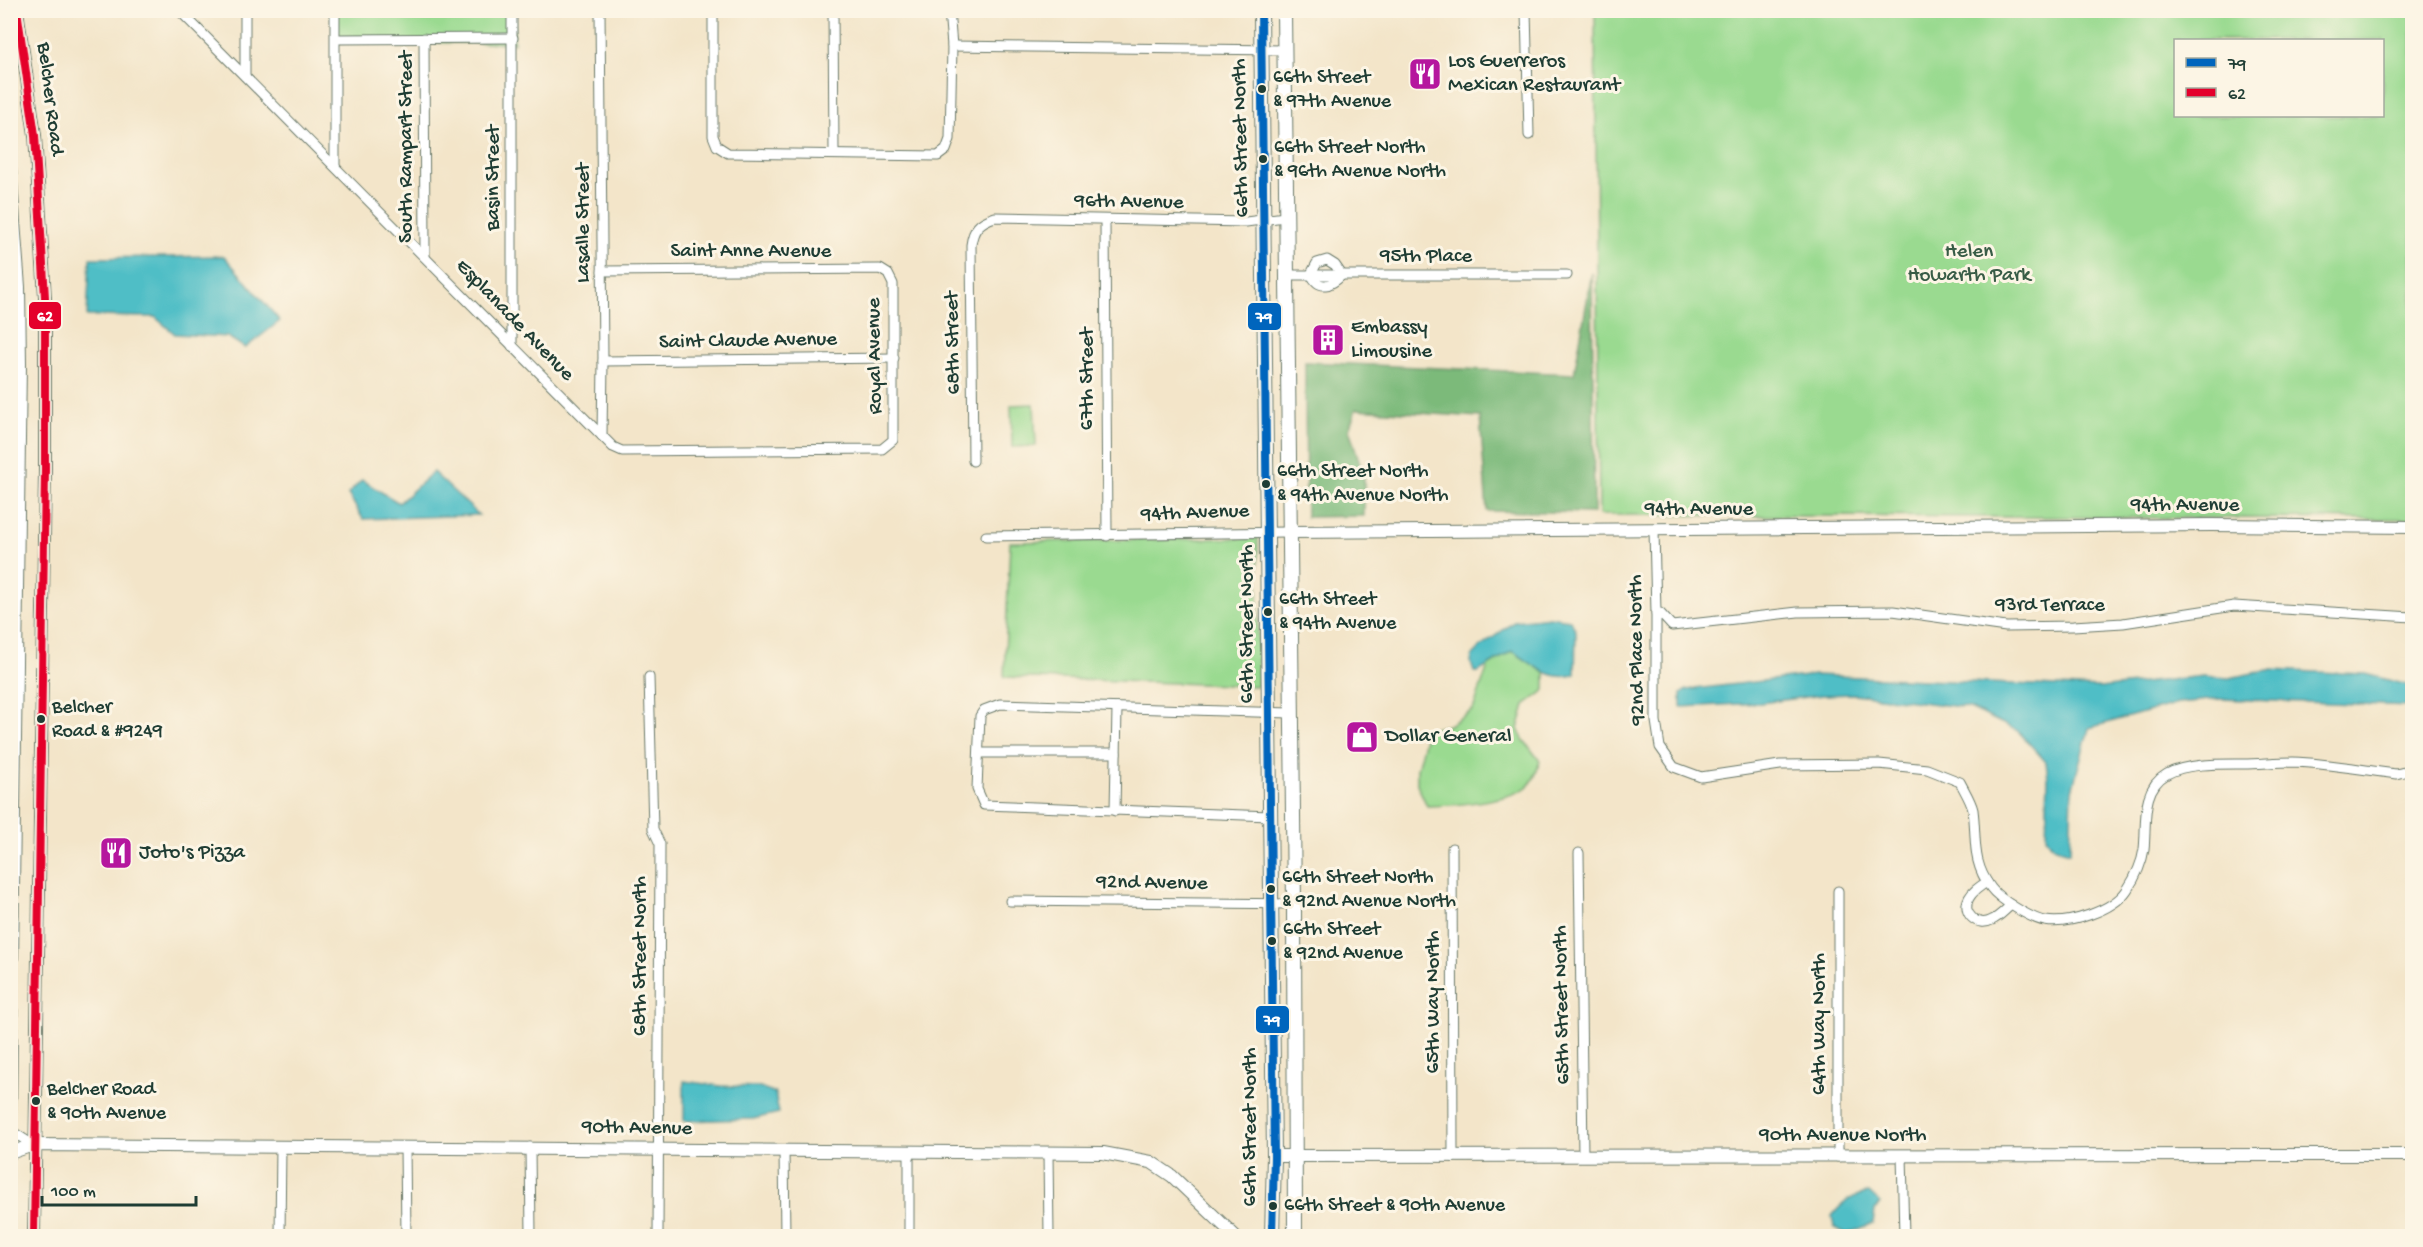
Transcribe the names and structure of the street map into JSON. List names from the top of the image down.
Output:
{
  "streets": {
    "main road": ["66th Street North"],
    "street": [
      "Belcher Road",
      "South Rampart Street",
      "Basin Street",
      "96th Avenue",
      "Lasalle Street",
      "Saint Anne Avenue",
      "95th Place",
      "Esplanade Avenue",
      "Saint Claude Avenue",
      "68th Street",
      "Royal Avenue",
      "67th Street",
      "94th Avenue",
      "93rd Terrace",
      "92nd Place North",
      "92nd Avenue",
      "68th Street North",
      "65th Way North",
      "65th Street North",
      "64th Way North",
      "90th Avenue",
      "90th Avenue North"
    ]
  },
  "crossings": [
    ["Belcher Road", "90th Avenue"],
    ["66th Street North", "96th Avenue"],
    ["66th Street North", "95th Place"],
    ["66th Street North", "94th Avenue"],
    ["66th Street North", "92nd Avenue"],
    ["66th Street North", "90th Avenue North"],
    ["South Rampart Street", "Esplanade Avenue"],
    ["Basin Street", "Esplanade Avenue"],
    ["96th Avenue", "68th Street"],
    ["96th Avenue", "67th Street"],
    ["Lasalle Street", "Saint Anne Avenue"],
    ["Lasalle Street", "Esplanade Avenue"],
    ["Lasalle Street", "Saint Claude Avenue"],
    ["Saint Anne Avenue", "Royal Avenue"],
    ["Esplanade Avenue", "Royal Avenue"],
    ["Saint Claude Avenue", "Royal Avenue"],
    ["67th Street", "94th Avenue"],
    ["94th Avenue", "92nd Place North"],
    ["93rd Terrace", "92nd Place North"],
    ["68th Street North", "90th Avenue"],
    ["65th Way North", "90th Avenue North"],
    ["65th Street North", "90th Avenue North"],
    ["64th Way North", "90th Avenue North"]
  ],
  "parks": ["Helen Howarth Park"],
  "places": {
    "restaurant": ["Los Guerreros Mexican Restaurant", "Joto's Pizza"],
    "other": [
      "66th Street & 97th Avenue",
      "66th Street North & 96th Avenue North",
      "66th Street North & 94th Avenue North",
      "66th Street & 94th Avenue",
      "Belcher Road & #9249",
      "66th Street North & 92nd Avenue North",
      "66th Street & 92nd Avenue",
      "Belcher Road & 90th Avenue",
      "66th Street & 90th Avenue"
    ],
    "building": ["Embassy Limousine"],
    "shop": ["Dollar General"]
  },
  "lines": ["transit line 79", "transit line 62"],
  "legend": ["79", "62"],
  "scale_bar": "100 m"
}
